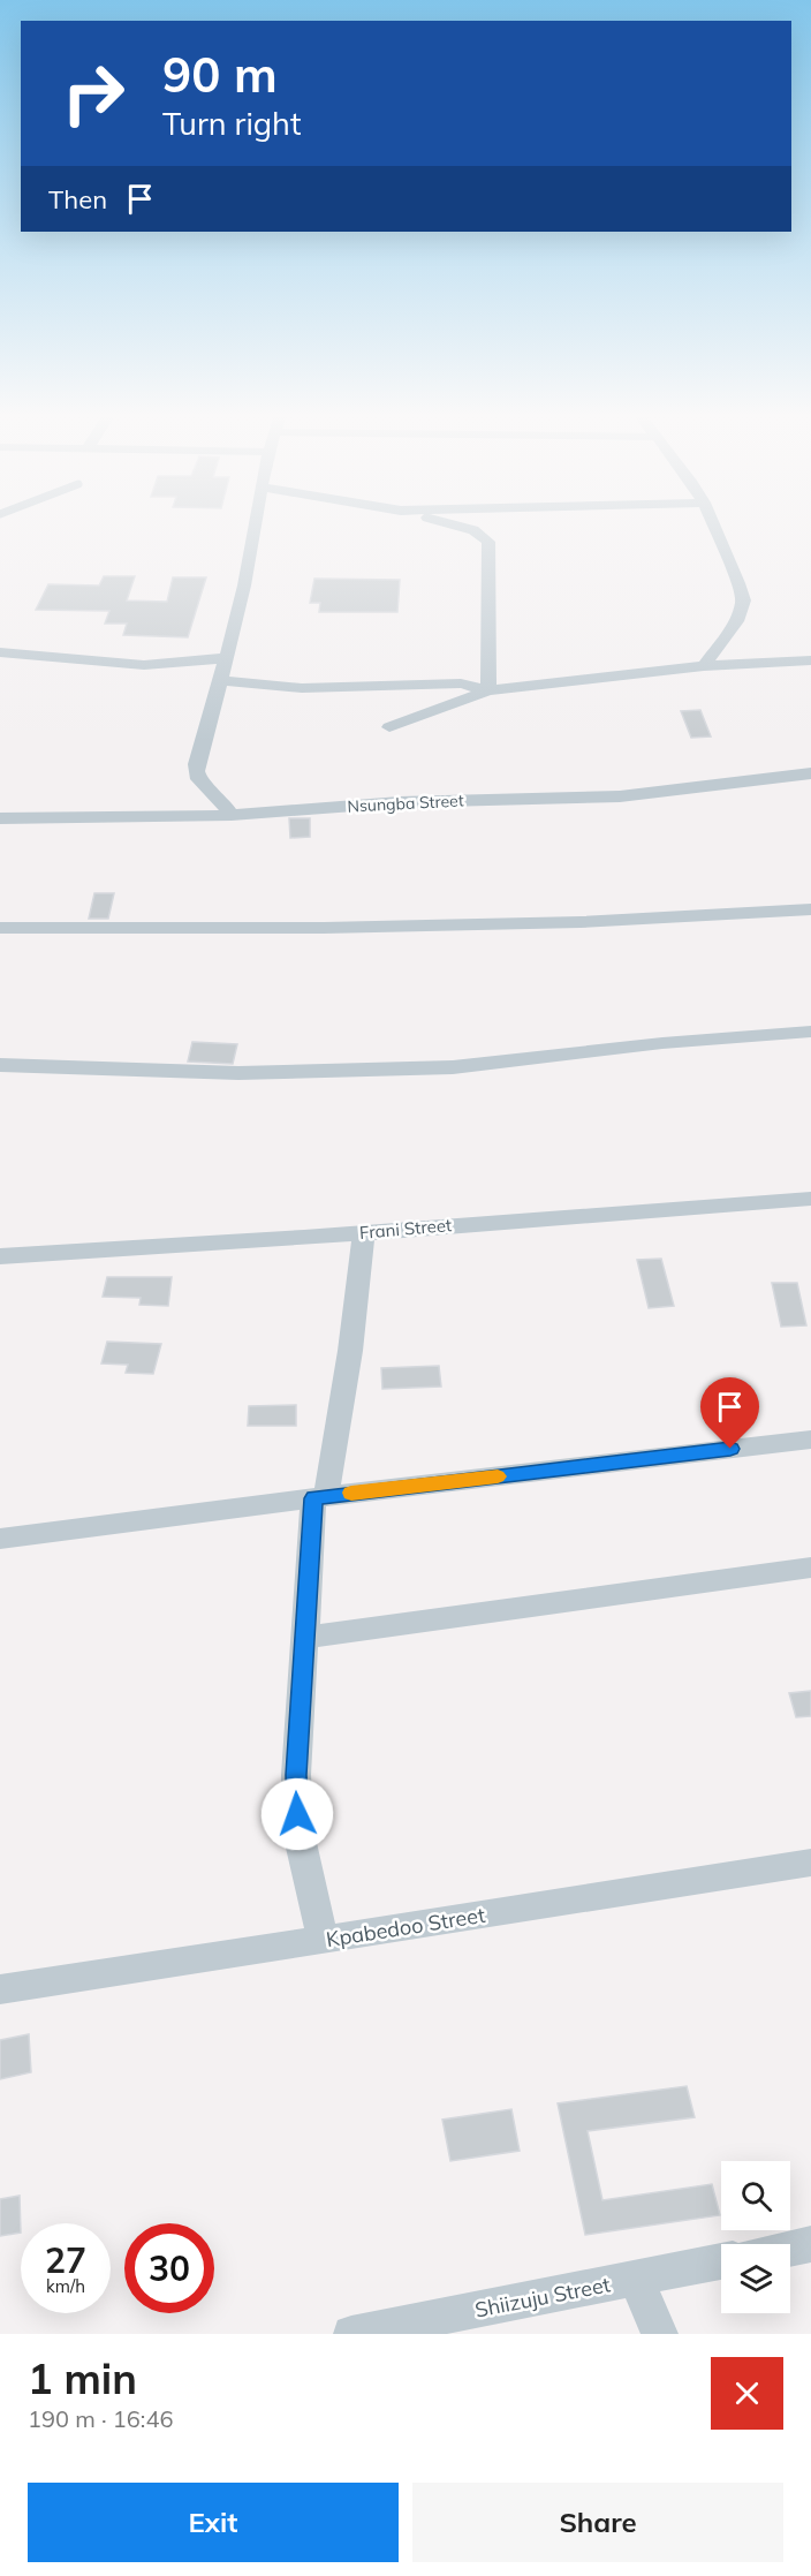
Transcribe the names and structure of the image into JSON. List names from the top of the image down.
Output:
{
  "streets": {
    "street": [
      "Nsungba Street",
      "Frani Street",
      "Kpabedoo Street",
      "Shiizuju Street"
    ]
  },
  "page": {
    "turn": ["90 m", "Turn right"],
    "then": "Then",
    "speed": "27 km/h",
    "limit": "30",
    "heading": ["1 min", "190 m · 16:46"],
    "buttons": ["Exit", "Share"]
  }
}
